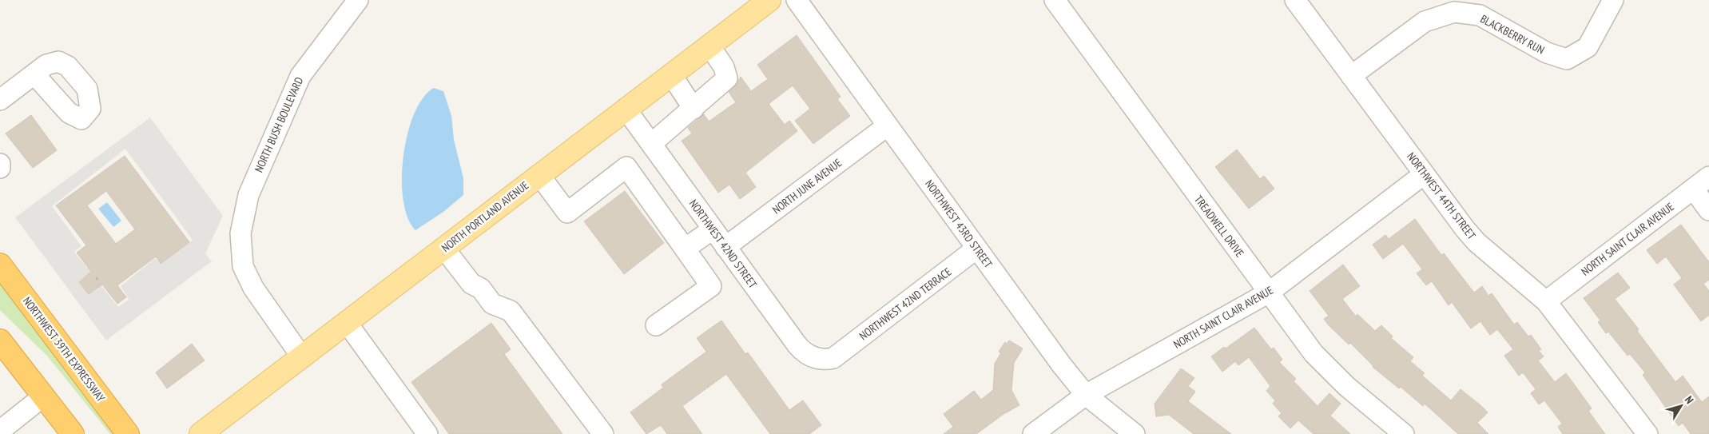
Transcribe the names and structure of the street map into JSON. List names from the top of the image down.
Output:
{
  "streets": {
    "highway": ["NORTHWEST 39TH EXPRESSWAY"],
    "main road": ["NORTH PORTLAND AVENUE"],
    "street": [
      "BLACKBERRY RUN",
      "NORTH BUSH BOULEVARD",
      "NORTH JUNE AVENUE",
      "NORTHWEST 44TH STREET",
      "NORTHWEST 43RD STREET",
      "TREADWELL DRIVE",
      "NORTH SAINT CLAIR AVENUE",
      "NORTHWEST 42ND STREET",
      "NORTHWEST 42ND TERRACE"
    ]
  },
  "crossings": [
    ["BLACKBERRY RUN", "NORTHWEST 44TH STREET"],
    ["NORTH BUSH BOULEVARD", "NORTH PORTLAND AVENUE"],
    ["NORTH JUNE AVENUE", "NORTHWEST 43RD STREET"],
    ["NORTH JUNE AVENUE", "NORTHWEST 42ND STREET"],
    ["NORTHWEST 44TH STREET", "NORTH SAINT CLAIR AVENUE"],
    ["NORTH PORTLAND AVENUE", "NORTHWEST 42ND STREET"],
    ["NORTHWEST 43RD STREET", "NORTH SAINT CLAIR AVENUE"],
    ["NORTHWEST 43RD STREET", "NORTHWEST 42ND TERRACE"],
    ["TREADWELL DRIVE", "NORTH SAINT CLAIR AVENUE"],
    ["NORTHWEST 42ND STREET", "NORTHWEST 42ND TERRACE"]
  ],
  "north": "top right"
}
